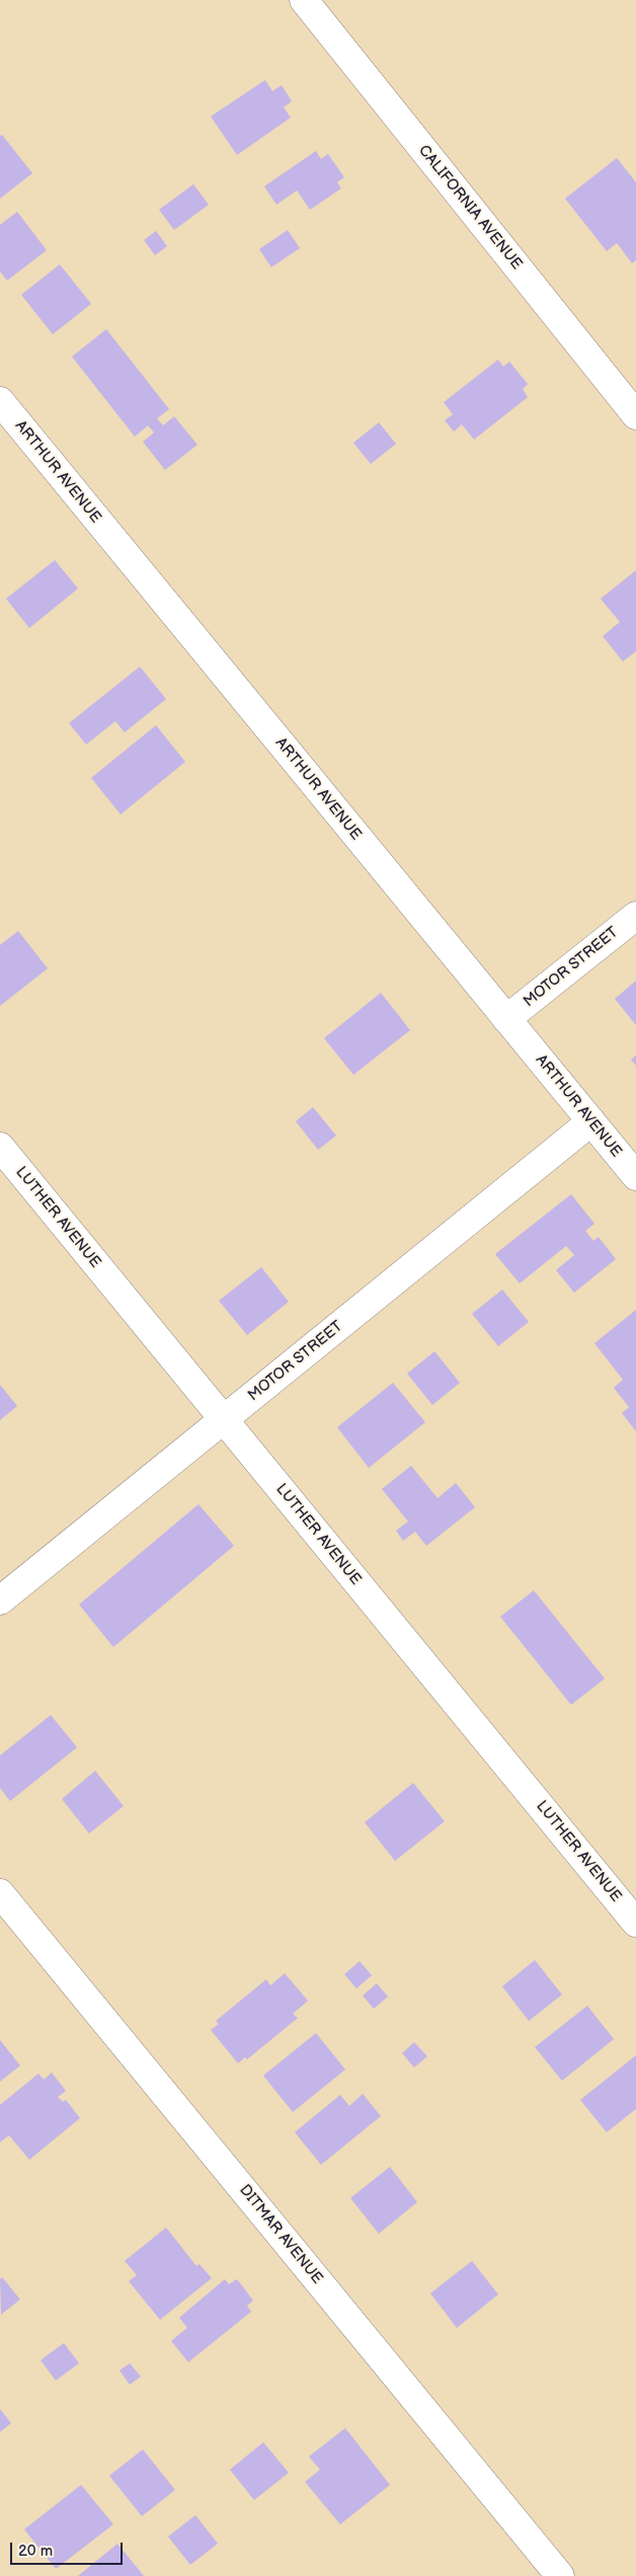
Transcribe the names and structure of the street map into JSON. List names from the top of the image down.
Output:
{
  "streets": {
    "street": [
      "CALIFORNIA AVENUE",
      "ARTHUR AVENUE",
      "MOTOR STREET",
      "LUTHER AVENUE",
      "DITMAR AVENUE"
    ]
  },
  "crossings": [
    ["ARTHUR AVENUE", "MOTOR STREET"],
    ["MOTOR STREET", "LUTHER AVENUE"]
  ],
  "scale_bar": "20 m"
}
